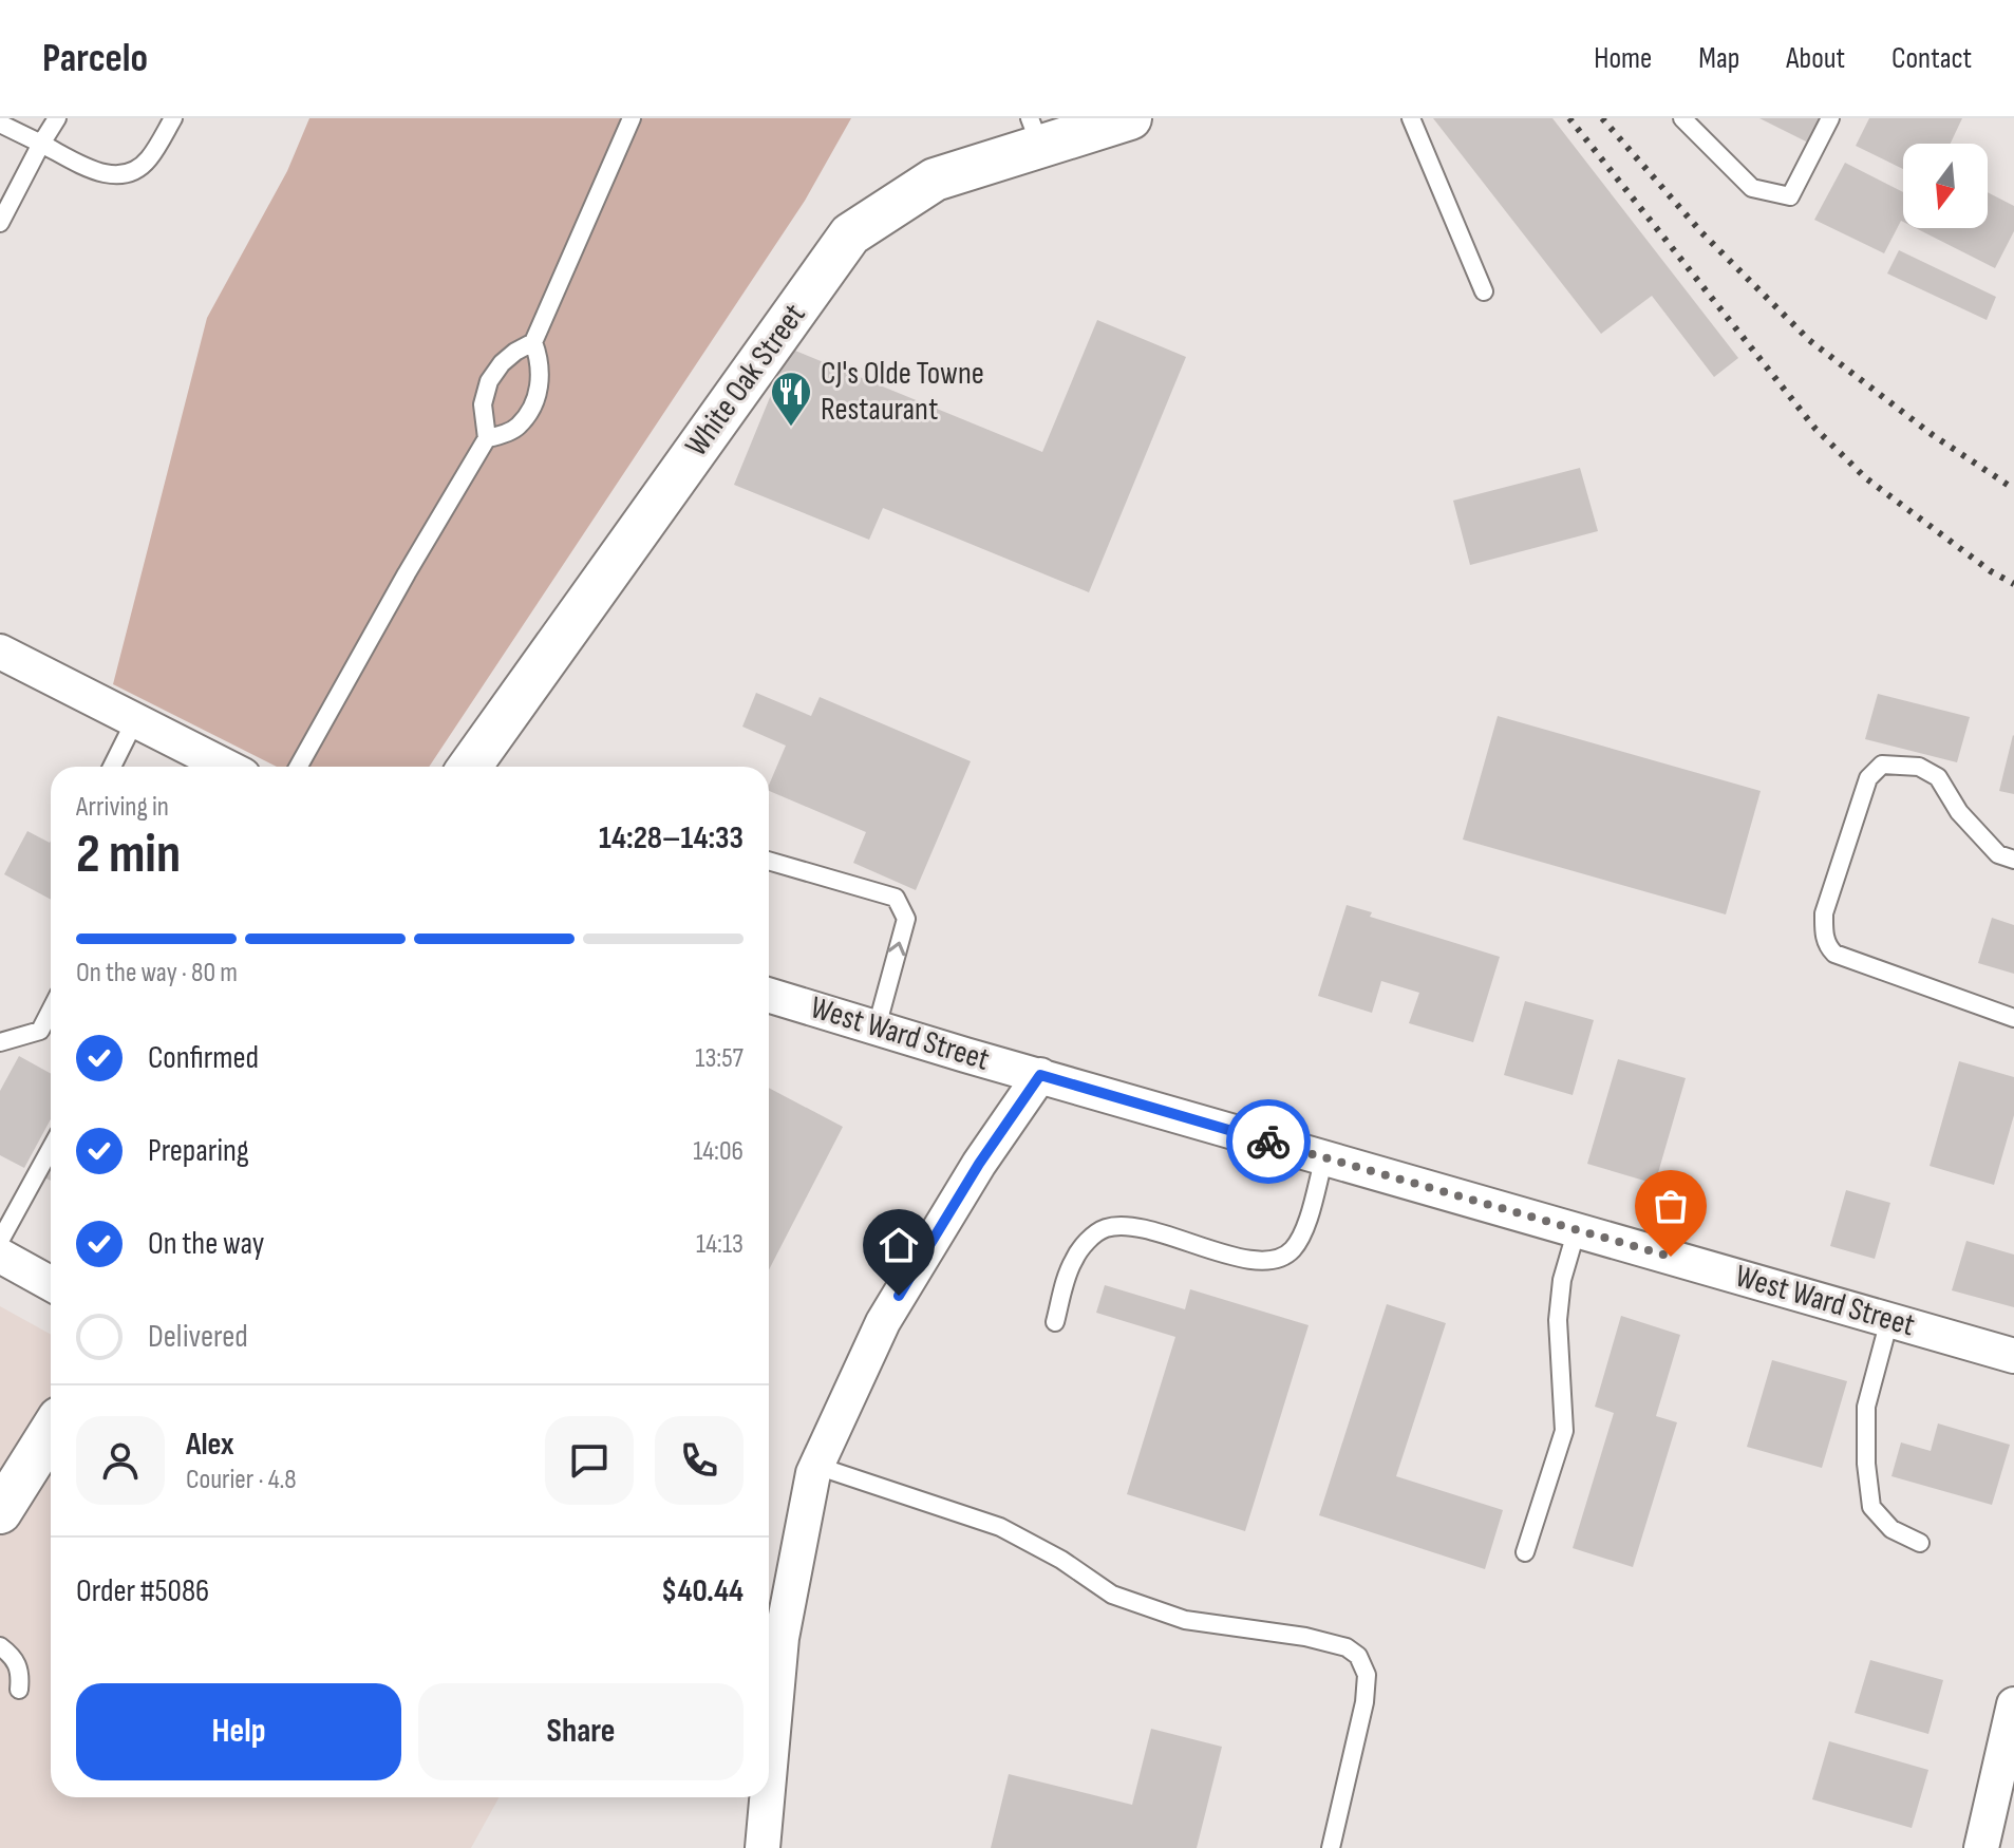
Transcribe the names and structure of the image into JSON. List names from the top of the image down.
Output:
{
  "streets": {
    "street": ["White Oak Street", "West Ward Street"]
  },
  "places": {
    "restaurant": ["CJ's Olde Towne Restaurant"]
  },
  "north": "bottom",
  "page": {
    "header": "Parcelo",
    "nav": [
      "Home",
      "Map",
      "About",
      "Contact"
    ],
    "heading": ["2 min", "Arriving in", "14:28–14:33"],
    "panel": [
      "Alex",
      "Courier · 4.8",
      "Order #5086",
      "$40.44"
    ],
    "bar": "On the way · 80 m",
    "list": [
      ["Confirmed", "13:57"],
      ["Preparing", "14:06"],
      ["On the way", "14:13"],
      "Delivered"
    ],
    "buttons": ["Help", "Share"]
  }
}
